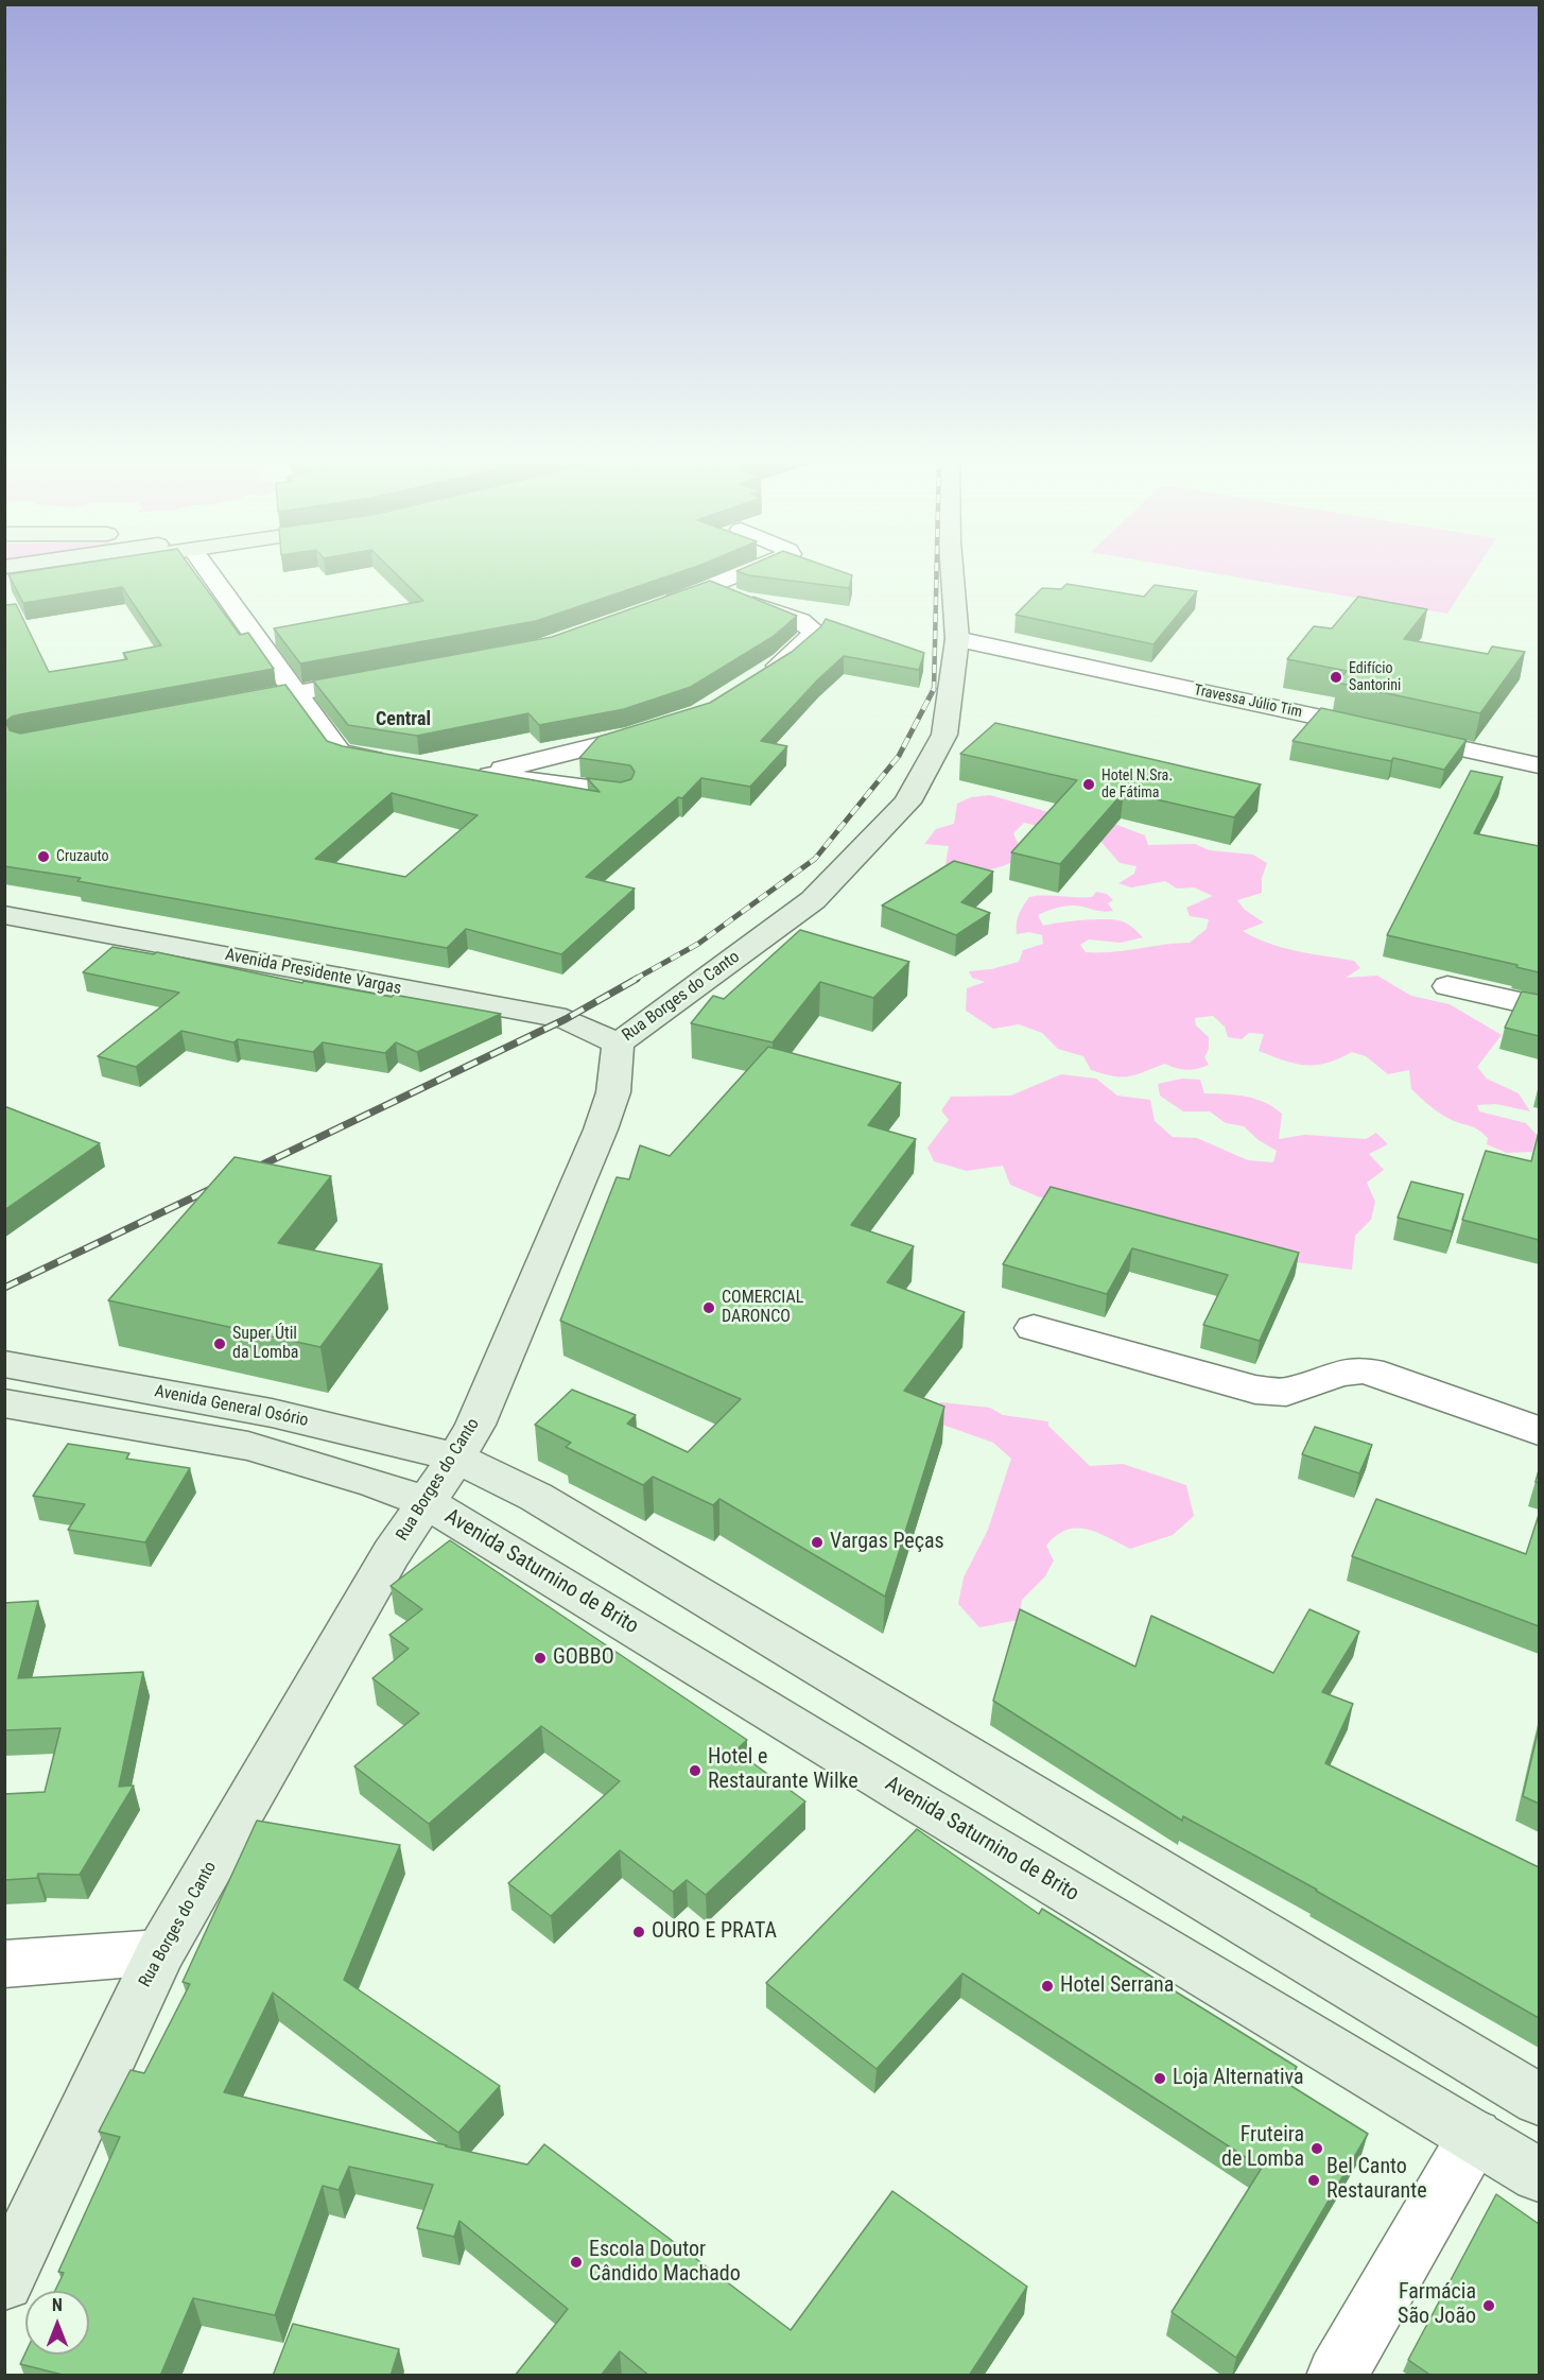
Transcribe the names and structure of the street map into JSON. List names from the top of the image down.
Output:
{
  "streets": {
    "main road": [
      "Avenida Presidente Vargas",
      "Rua Borges do Canto",
      "Avenida General Osório",
      "Avenida Saturnino de Brito"
    ],
    "street": ["Travessa Júlio Tim"]
  },
  "crossings": [
    ["Travessa Júlio Tim", "Rua Borges do Canto"],
    ["Avenida Presidente Vargas", "Rua Borges do Canto"],
    ["Rua Borges do Canto", "Avenida General Osório"],
    ["Rua Borges do Canto", "Avenida Saturnino de Brito"],
    ["Avenida General Osório", "Avenida Saturnino de Brito"]
  ],
  "districts": ["Central"],
  "places": [
    "Edifício Santorini",
    "Hotel N.Sra. de Fátima",
    "Cruzauto",
    "COMERCIAL DARONCO",
    "Super Útil da Lomba",
    "Vargas Peças",
    "GOBBO",
    "Hotel e Restaurante Wilke",
    "OURO E PRATA",
    "Hotel Serrana",
    "Loja Alternativa",
    "Fruteira de Lomba",
    "Bel Canto Restaurante",
    "Escola Doutor Cândido Machado",
    "Farmácia São João"
  ],
  "north": "top"
}
